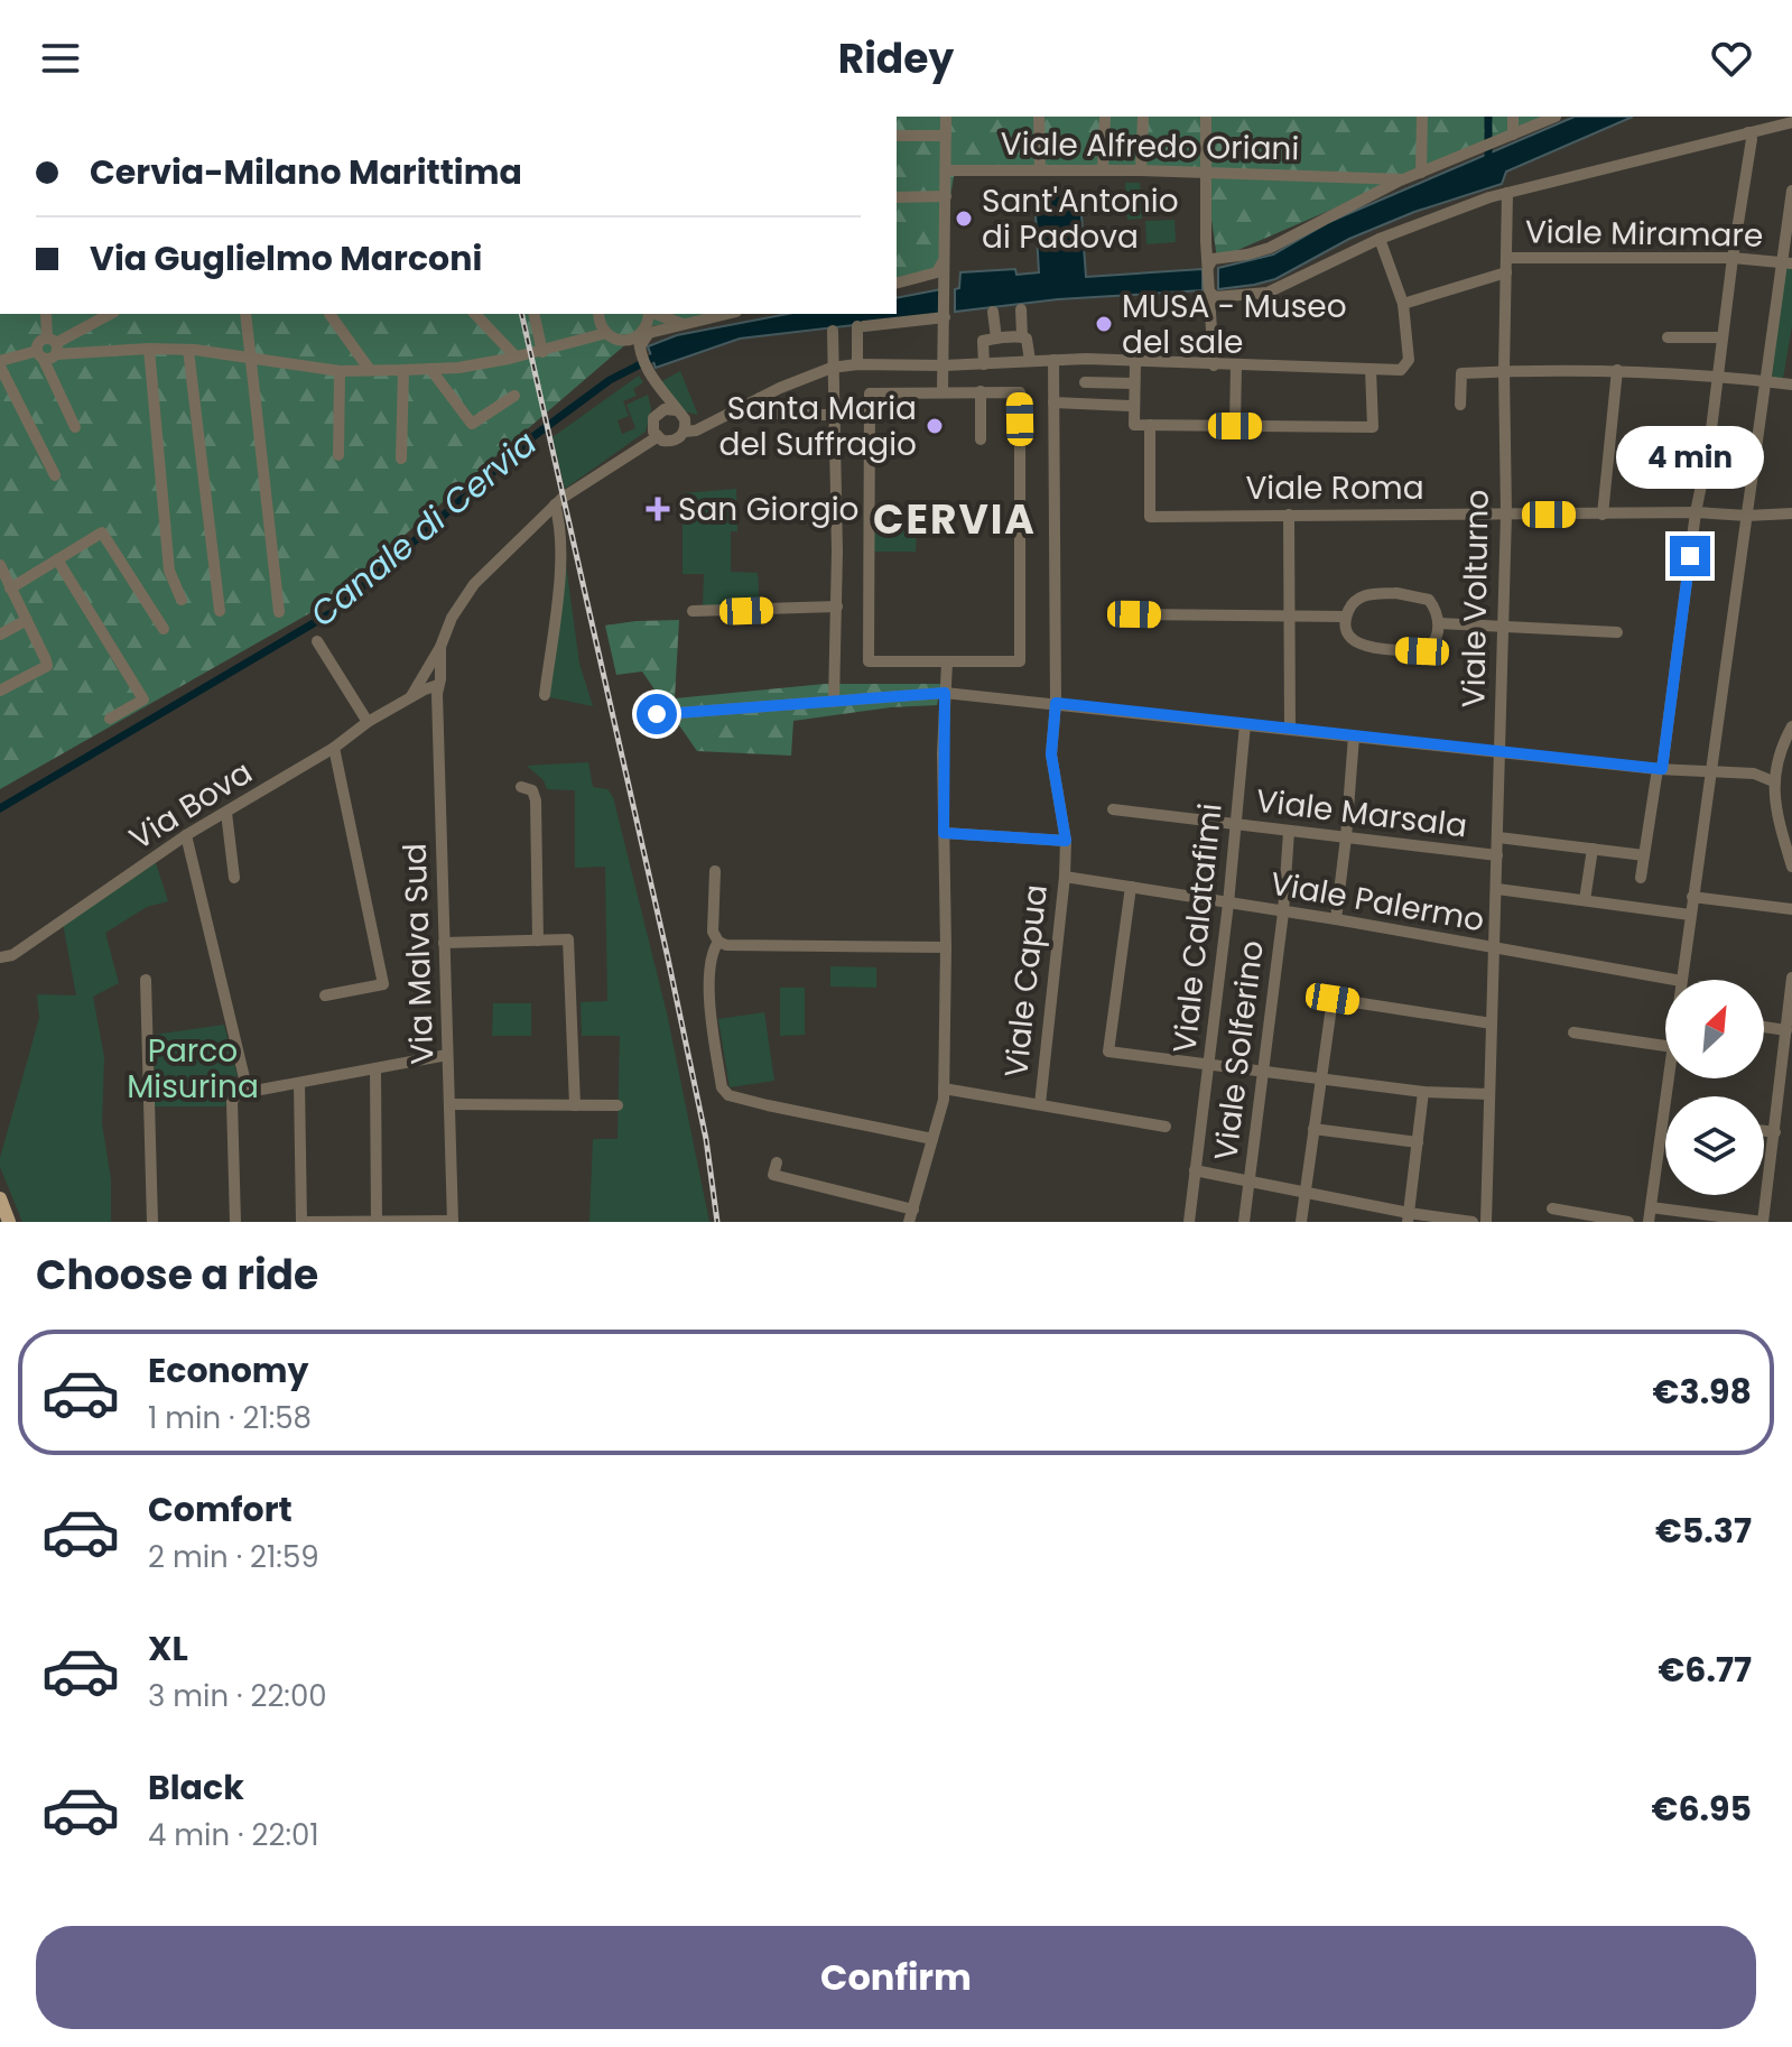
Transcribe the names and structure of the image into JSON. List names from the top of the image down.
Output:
{
  "streets": {
    "street": [
      "Viale Alfredo Oriani",
      "Viale Miramare",
      "Viale Roma",
      "Viale Volturno",
      "Via Bova",
      "Viale Marsala",
      "Viale Palermo",
      "Viale Calatafimi",
      "Via Malva Sud",
      "Viale Capua",
      "Viale Solferino"
    ]
  },
  "crossings": [
    ["Viale Miramare", "Viale Volturno"],
    ["Viale Roma", "Viale Volturno"],
    ["Viale Volturno", "Viale Marsala"],
    ["Viale Volturno", "Viale Palermo"],
    ["Via Bova", "Via Malva Sud"],
    ["Viale Marsala", "Viale Calatafimi"],
    ["Viale Marsala", "Viale Solferino"],
    ["Viale Palermo", "Viale Calatafimi"],
    ["Viale Palermo", "Viale Capua"],
    ["Viale Palermo", "Viale Solferino"]
  ],
  "districts": ["CERVIA"],
  "water": ["Canale di Cervia"],
  "parks": ["Parco Misurina"],
  "places": {
    "other": ["Sant'Antonio di Padova", "MUSA - Museo del sale", "Santa Maria del Suffragio"],
    "health": ["San Giorgio"]
  },
  "north": "top right",
  "page": {
    "header": "Ridey",
    "banner": ["Cervia-Milano Marittima", "Via Guglielmo Marconi"],
    "bubble": "4 min",
    "heading": "Choose a ride",
    "list": [
      {
        "name": "Economy",
        "note": "1 min · 21:58",
        "value": "€3.98"
      },
      {
        "name": "Comfort",
        "note": "2 min · 21:59",
        "value": "€5.37"
      },
      {
        "name": "XL",
        "note": "3 min · 22:00",
        "value": "€6.77"
      },
      {
        "name": "Black",
        "note": "4 min · 22:01",
        "value": "€6.95"
      }
    ],
    "buttons": "Confirm"
  }
}
